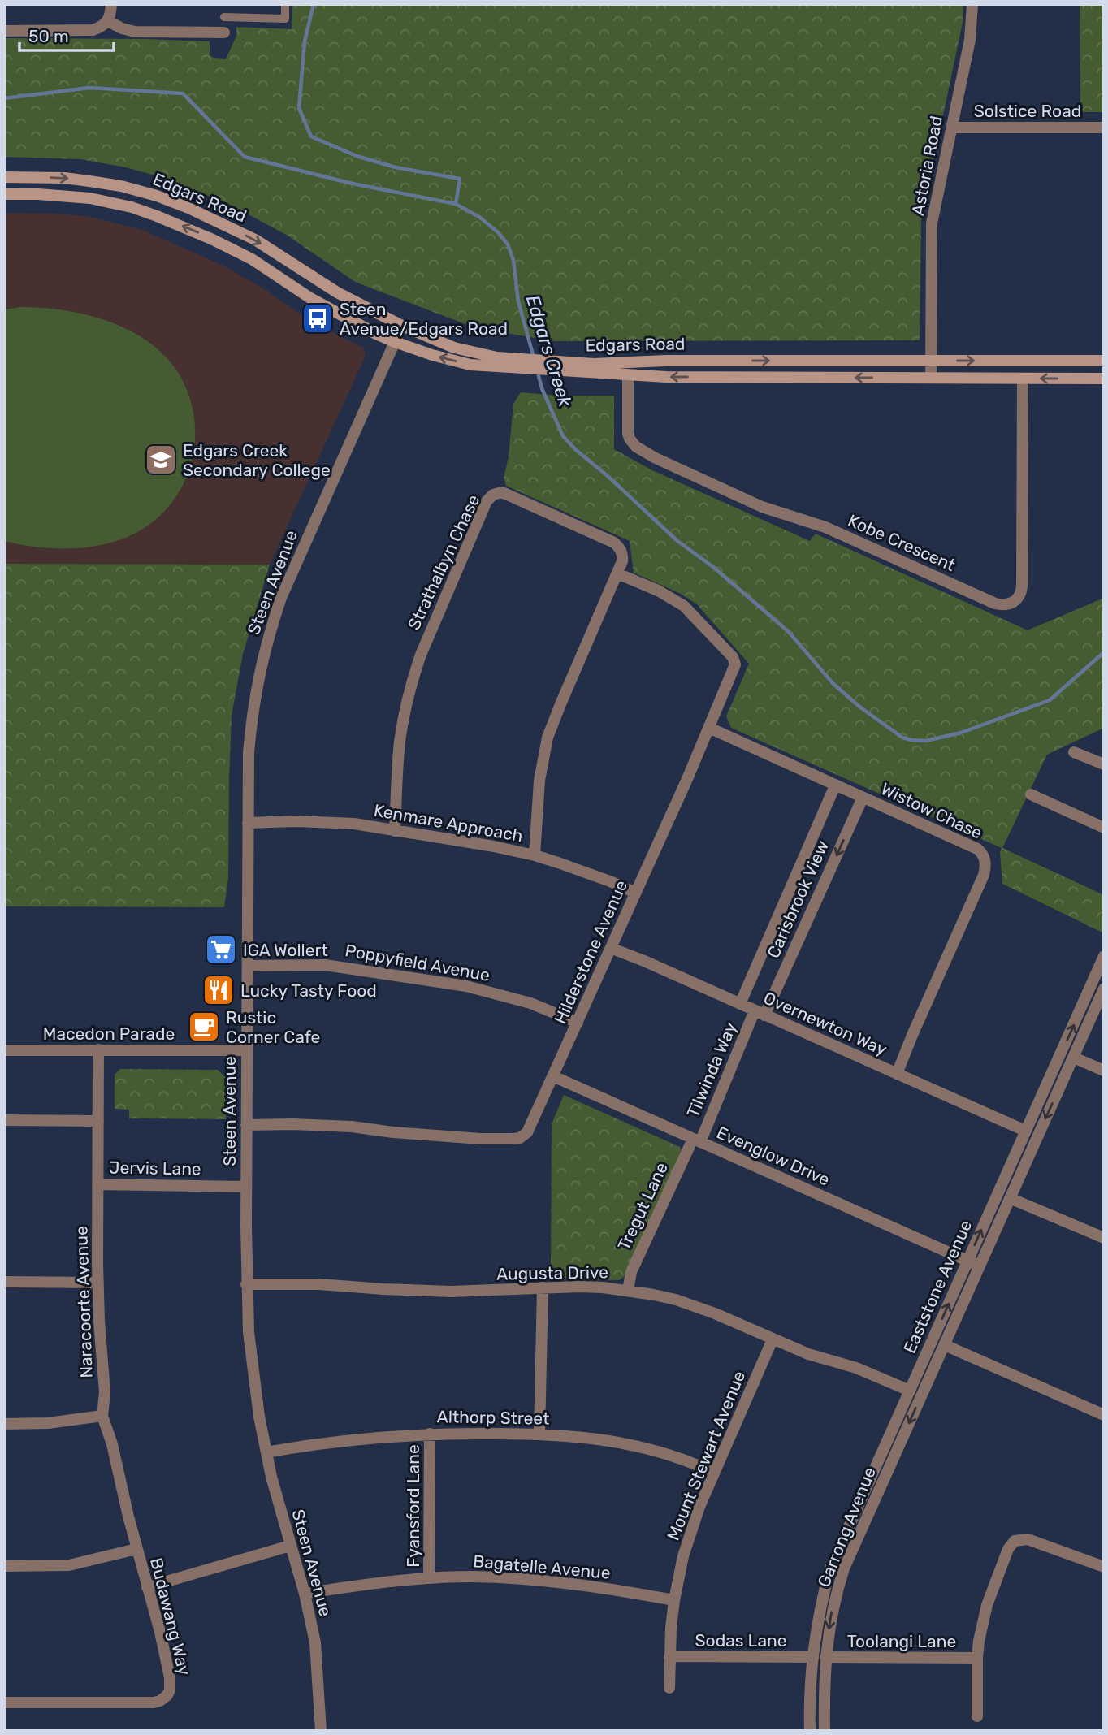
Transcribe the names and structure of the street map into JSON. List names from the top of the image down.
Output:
{
  "streets": {
    "main road": ["Edgars Road"],
    "street": [
      "Solstice Road",
      "Astoria Road",
      "Kobe Crescent",
      "Strathalbyn Chase",
      "Steen Avenue",
      "Wistow Chase",
      "Kenmare Approach",
      "Carisbrook View",
      "Hilderstone Avenue",
      "Poppyfield Avenue",
      "Overnewton Way",
      "Macedon Parade",
      "Tilwinda Way",
      "Evenglow Drive",
      "Jervis Lane",
      "Tregut Lane",
      "Augusta Drive",
      "Eaststone Avenue",
      "Naracoorte Avenue",
      "Althorp Street",
      "Mount Stewart Avenue",
      "Fyansford Lane",
      "Garrong Avenue",
      "Bagatelle Avenue",
      "Budawang Way",
      "Sodas Lane",
      "Toolangi Lane"
    ]
  },
  "crossings": [
    ["Solstice Road", "Astoria Road"],
    ["Astoria Road", "Edgars Road"],
    ["Edgars Road", "Kobe Crescent"],
    ["Edgars Road", "Steen Avenue"],
    ["Strathalbyn Chase", "Kenmare Approach"],
    ["Strathalbyn Chase", "Hilderstone Avenue"],
    ["Steen Avenue", "Kenmare Approach"],
    ["Steen Avenue", "Hilderstone Avenue"],
    ["Steen Avenue", "Poppyfield Avenue"],
    ["Steen Avenue", "Macedon Parade"],
    ["Steen Avenue", "Jervis Lane"],
    ["Steen Avenue", "Augusta Drive"],
    ["Steen Avenue", "Althorp Street"],
    ["Steen Avenue", "Bagatelle Avenue"],
    ["Wistow Chase", "Carisbrook View"],
    ["Wistow Chase", "Hilderstone Avenue"],
    ["Wistow Chase", "Overnewton Way"],
    ["Kenmare Approach", "Hilderstone Avenue"],
    ["Carisbrook View", "Overnewton Way"],
    ["Carisbrook View", "Tilwinda Way"],
    ["Hilderstone Avenue", "Poppyfield Avenue"],
    ["Hilderstone Avenue", "Overnewton Way"],
    ["Hilderstone Avenue", "Evenglow Drive"],
    ["Overnewton Way", "Tilwinda Way"],
    ["Overnewton Way", "Eaststone Avenue"],
    ["Macedon Parade", "Naracoorte Avenue"],
    ["Tilwinda Way", "Evenglow Drive"],
    ["Tilwinda Way", "Tregut Lane"],
    ["Evenglow Drive", "Tregut Lane"],
    ["Evenglow Drive", "Eaststone Avenue"],
    ["Jervis Lane", "Naracoorte Avenue"],
    ["Tregut Lane", "Augusta Drive"],
    ["Augusta Drive", "Eaststone Avenue"],
    ["Augusta Drive", "Mount Stewart Avenue"],
    ["Eaststone Avenue", "Garrong Avenue"],
    ["Eaststone Avenue", "Sodas Lane"],
    ["Naracoorte Avenue", "Budawang Way"],
    ["Althorp Street", "Mount Stewart Avenue"],
    ["Althorp Street", "Fyansford Lane"],
    ["Mount Stewart Avenue", "Bagatelle Avenue"],
    ["Mount Stewart Avenue", "Sodas Lane"],
    ["Fyansford Lane", "Bagatelle Avenue"],
    ["Garrong Avenue", "Toolangi Lane"]
  ],
  "one_way": ["Garrong Avenue"],
  "water": ["Edgars Creek"],
  "places": {
    "bus stop": ["Steen Avenue/Edgars Road"],
    "school or university": ["Edgars Creek Secondary College"],
    "supermarket": ["IGA Wollert"],
    "restaurant": ["Lucky Tasty Food"],
    "cafe": ["Rustic Corner Cafe"]
  },
  "scale_bar": "50 m"
}
